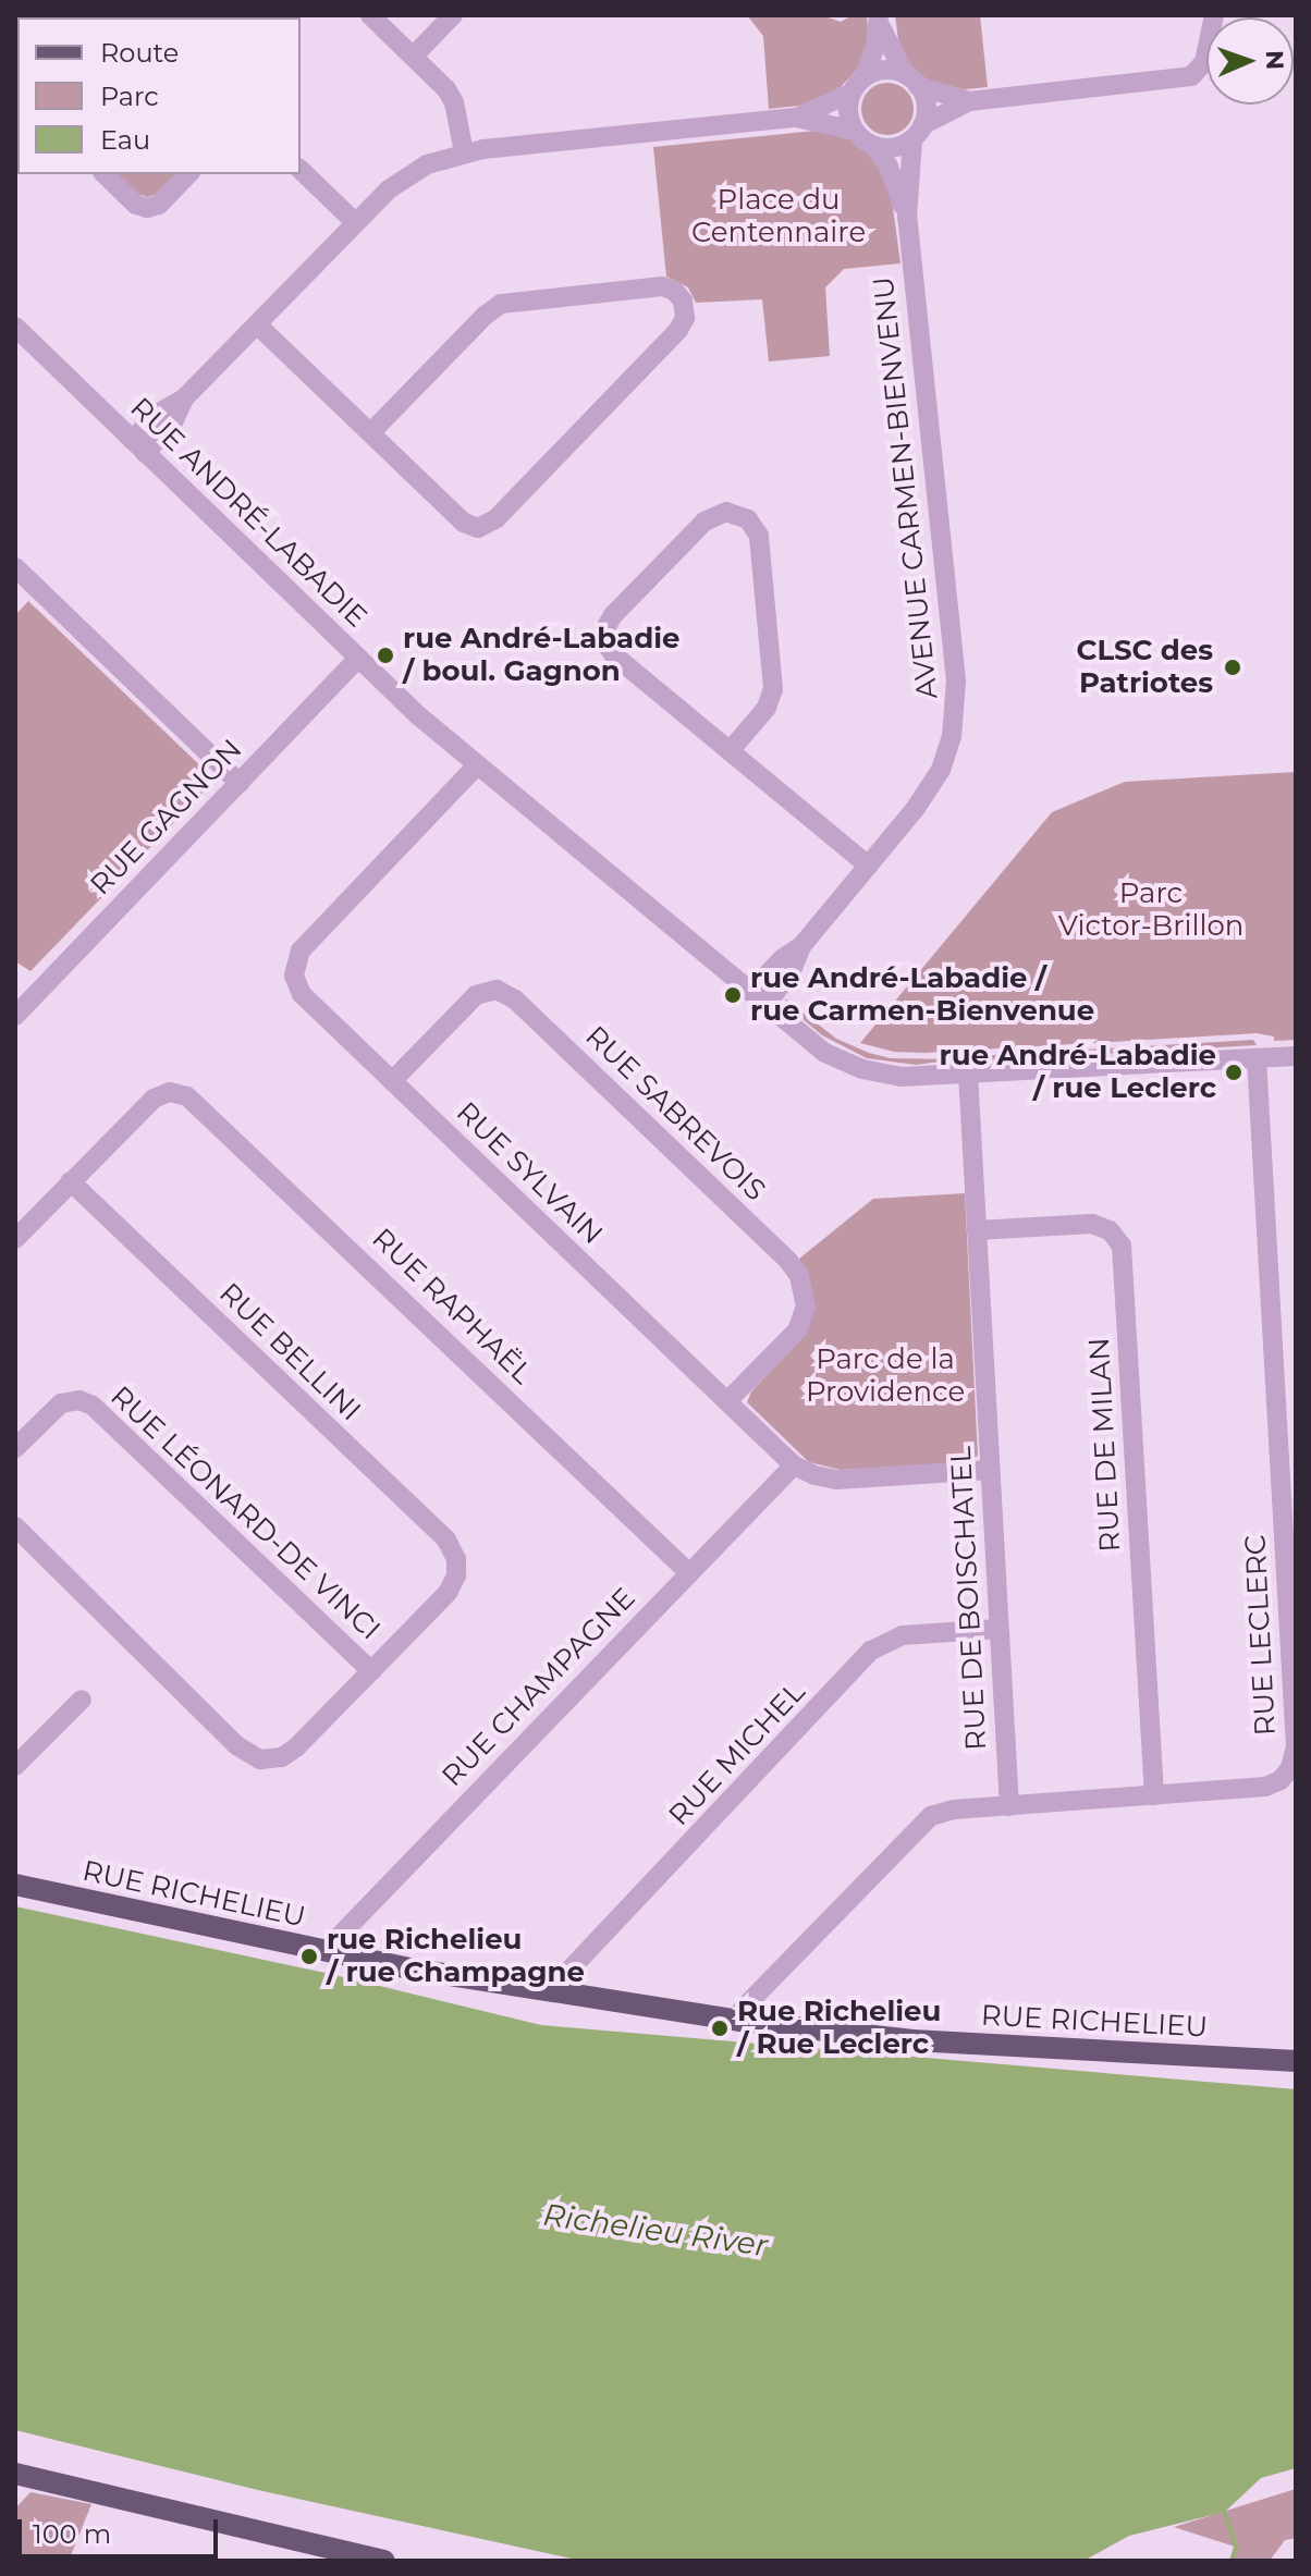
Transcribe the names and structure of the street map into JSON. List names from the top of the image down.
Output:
{
  "streets": {
    "main road": ["RUE RICHELIEU"],
    "street": [
      "AVENUE CARMEN-BIENVENU",
      "RUE ANDRÉ-LABADIE",
      "RUE GAGNON",
      "RUE SABREVOIS",
      "RUE SYLVAIN",
      "RUE RAPHAËL",
      "RUE BELLINI",
      "RUE DE MILAN",
      "RUE LÉONARD-DE VINCI",
      "RUE DE BOISCHATEL",
      "RUE LECLERC",
      "RUE CHAMPAGNE",
      "RUE MICHEL"
    ]
  },
  "crossings": [
    ["AVENUE CARMEN-BIENVENU", "RUE ANDRÉ-LABADIE"],
    ["RUE ANDRÉ-LABADIE", "RUE GAGNON"],
    ["RUE ANDRÉ-LABADIE", "RUE SYLVAIN"],
    ["RUE ANDRÉ-LABADIE", "RUE DE BOISCHATEL"],
    ["RUE ANDRÉ-LABADIE", "RUE LECLERC"],
    ["RUE SABREVOIS", "RUE SYLVAIN"],
    ["RUE SYLVAIN", "RUE DE BOISCHATEL"],
    ["RUE SYLVAIN", "RUE CHAMPAGNE"],
    ["RUE RAPHAËL", "RUE BELLINI"],
    ["RUE RAPHAËL", "RUE CHAMPAGNE"],
    ["RUE BELLINI", "RUE LÉONARD-DE VINCI"],
    ["RUE DE MILAN", "RUE DE BOISCHATEL"],
    ["RUE DE MILAN", "RUE LECLERC"],
    ["RUE DE BOISCHATEL", "RUE LECLERC"],
    ["RUE DE BOISCHATEL", "RUE MICHEL"],
    ["RUE LECLERC", "RUE RICHELIEU"],
    ["RUE CHAMPAGNE", "RUE RICHELIEU"],
    ["RUE MICHEL", "RUE RICHELIEU"]
  ],
  "water": ["Richelieu River"],
  "parks": ["Place du Centennaire", "Parc Victor-Brillon", "Parc de la Providence"],
  "places": [
    "rue André-Labadie / boul. Gagnon",
    "CLSC des Patriotes",
    "rue André-Labadie / rue Carmen-Bienvenue",
    "rue André-Labadie / rue Leclerc",
    "rue Richelieu / rue Champagne",
    "Rue Richelieu / Rue Leclerc"
  ],
  "legend": ["Route", "Parc", "Eau"],
  "scale_bar": "100 m",
  "north": "right"
}
